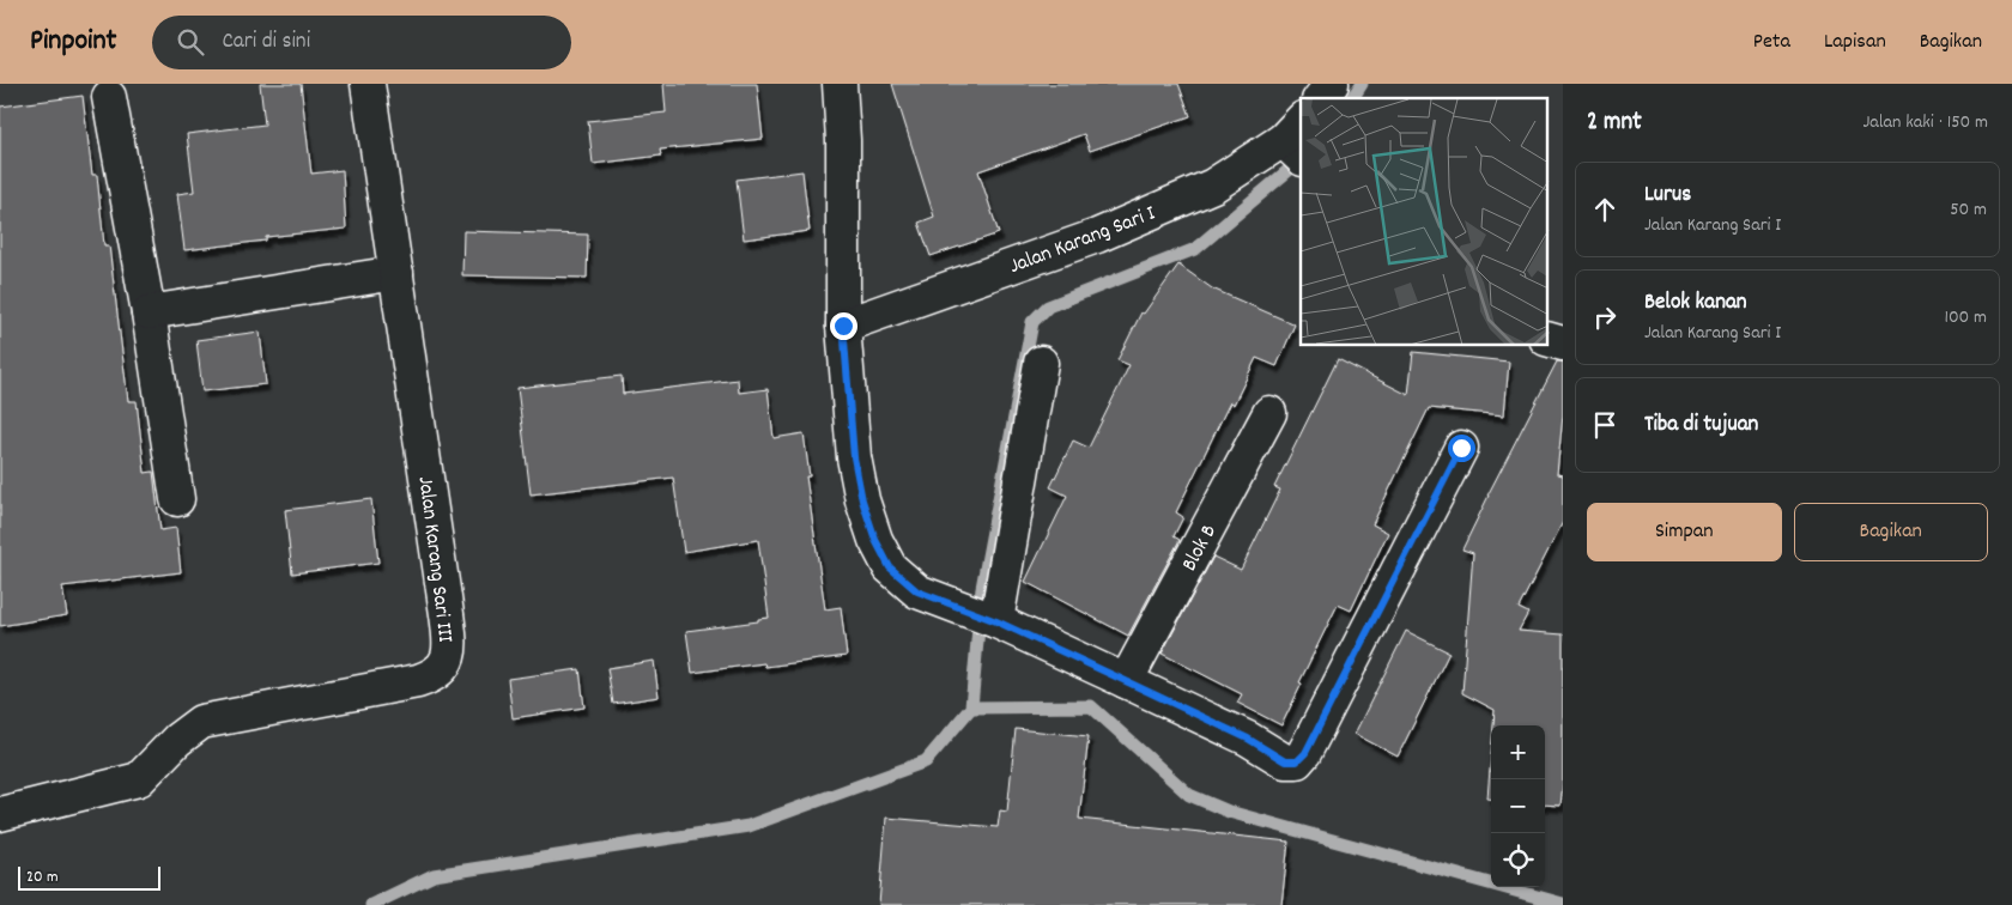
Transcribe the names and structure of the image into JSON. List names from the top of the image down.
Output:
{
  "streets": {
    "street": ["Jalan Karang Sari I", "Blok B", "Jalan Karang Sari III"]
  },
  "scale_bar": "20 m",
  "page": {
    "header": "Pinpoint",
    "search": "Cari di sini",
    "nav": ["Peta", "Lapisan", "Bagikan"],
    "heading": ["2 mnt", "Jalan kaki · 150 m"],
    "list": [
      ["Lurus", "Jalan Karang Sari I", "50 m"],
      ["Belok kanan", "Jalan Karang Sari I", "100 m"],
      "Tiba di tujuan"
    ],
    "buttons": ["Simpan", "Bagikan"],
    "map_buttons": ["+", "−"],
    "scale": "20 m"
  }
}
